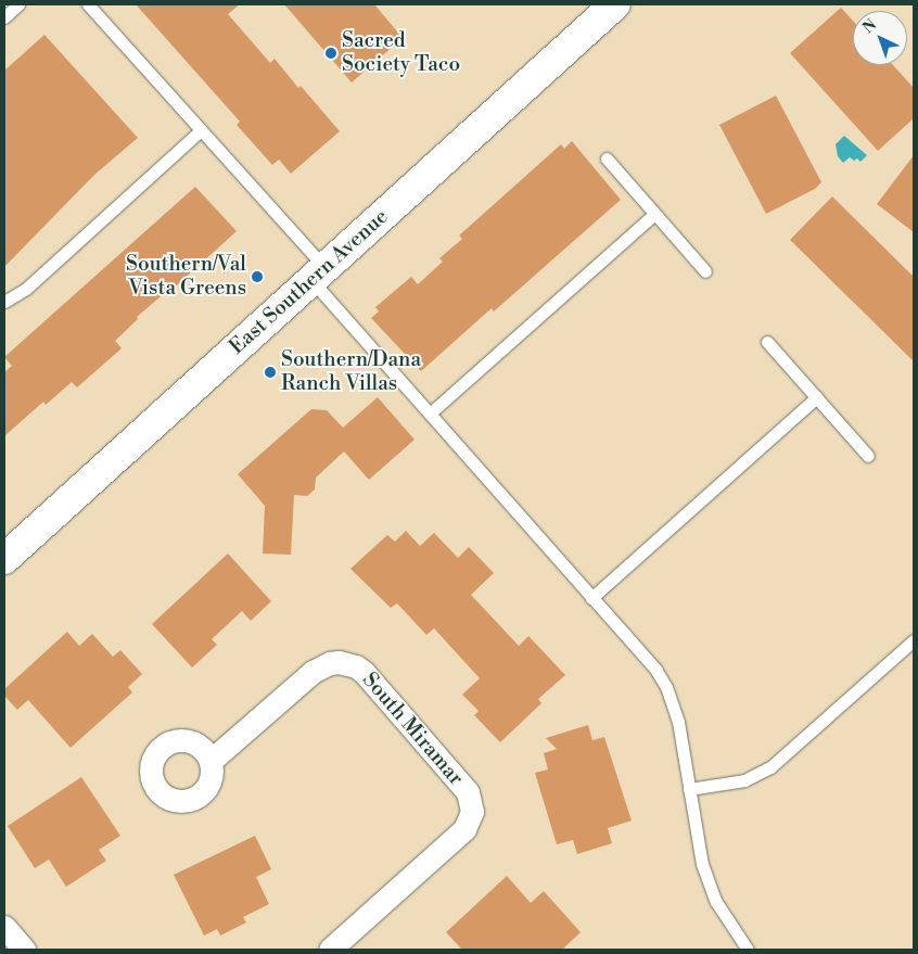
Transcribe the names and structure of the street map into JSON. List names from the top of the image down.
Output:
{
  "streets": {
    "main road": ["East Southern Avenue"],
    "street": ["South Miramar"]
  },
  "places": ["Sacred Society Taco", "Southern/Val Vista Greens", "Southern/Dana Ranch Villas"],
  "north": "top left"
}
